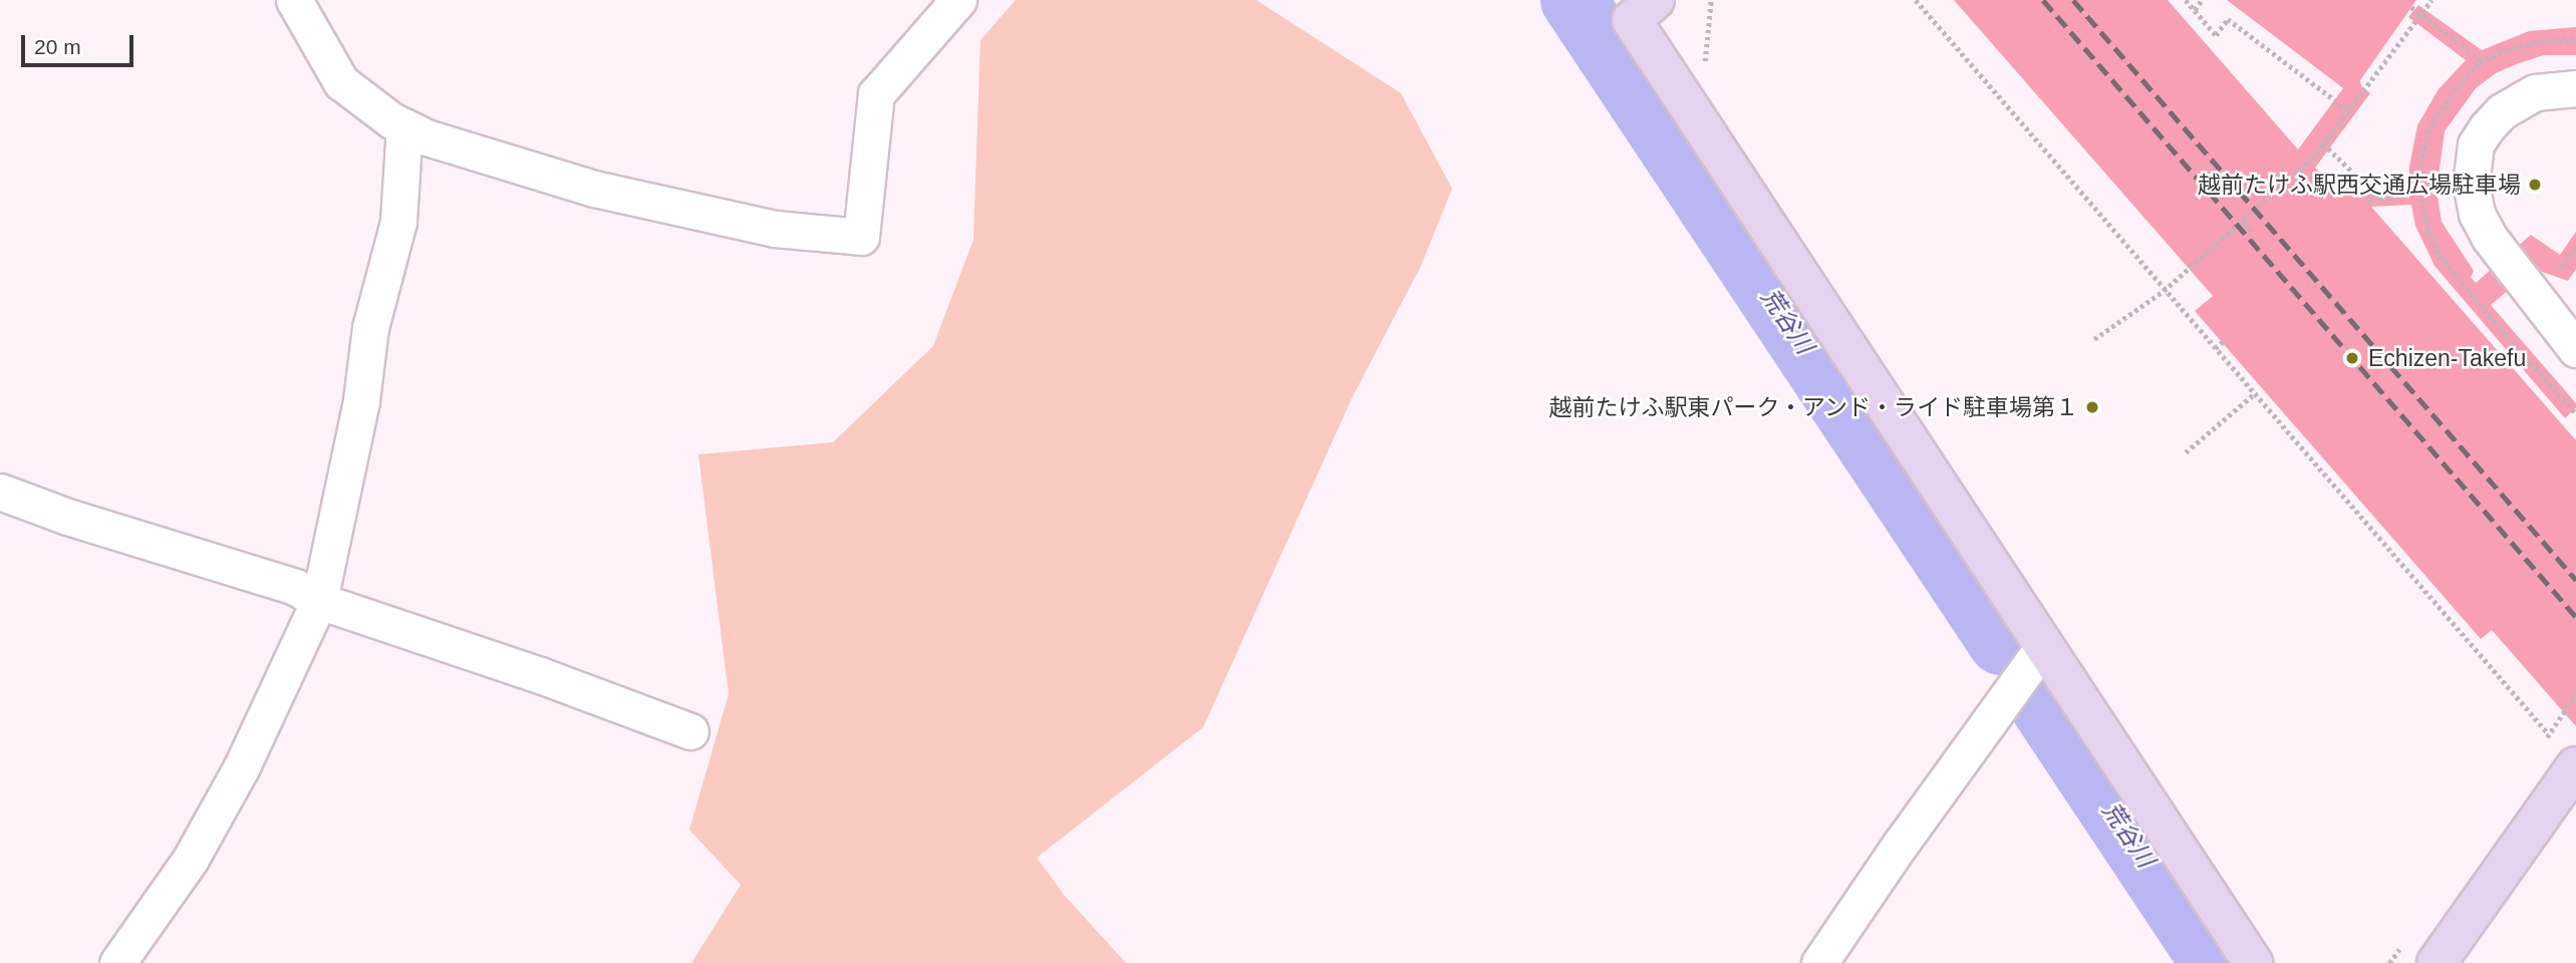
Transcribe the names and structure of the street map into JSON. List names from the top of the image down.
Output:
{
  "water": ["荒谷川"],
  "places": ["越前たけふ駅西交通広場駐車場", "Echizen-Takefu", "越前たけふ駅東パーク・アンド・ライド駐車場第１"],
  "scale_bar": "20 m"
}
